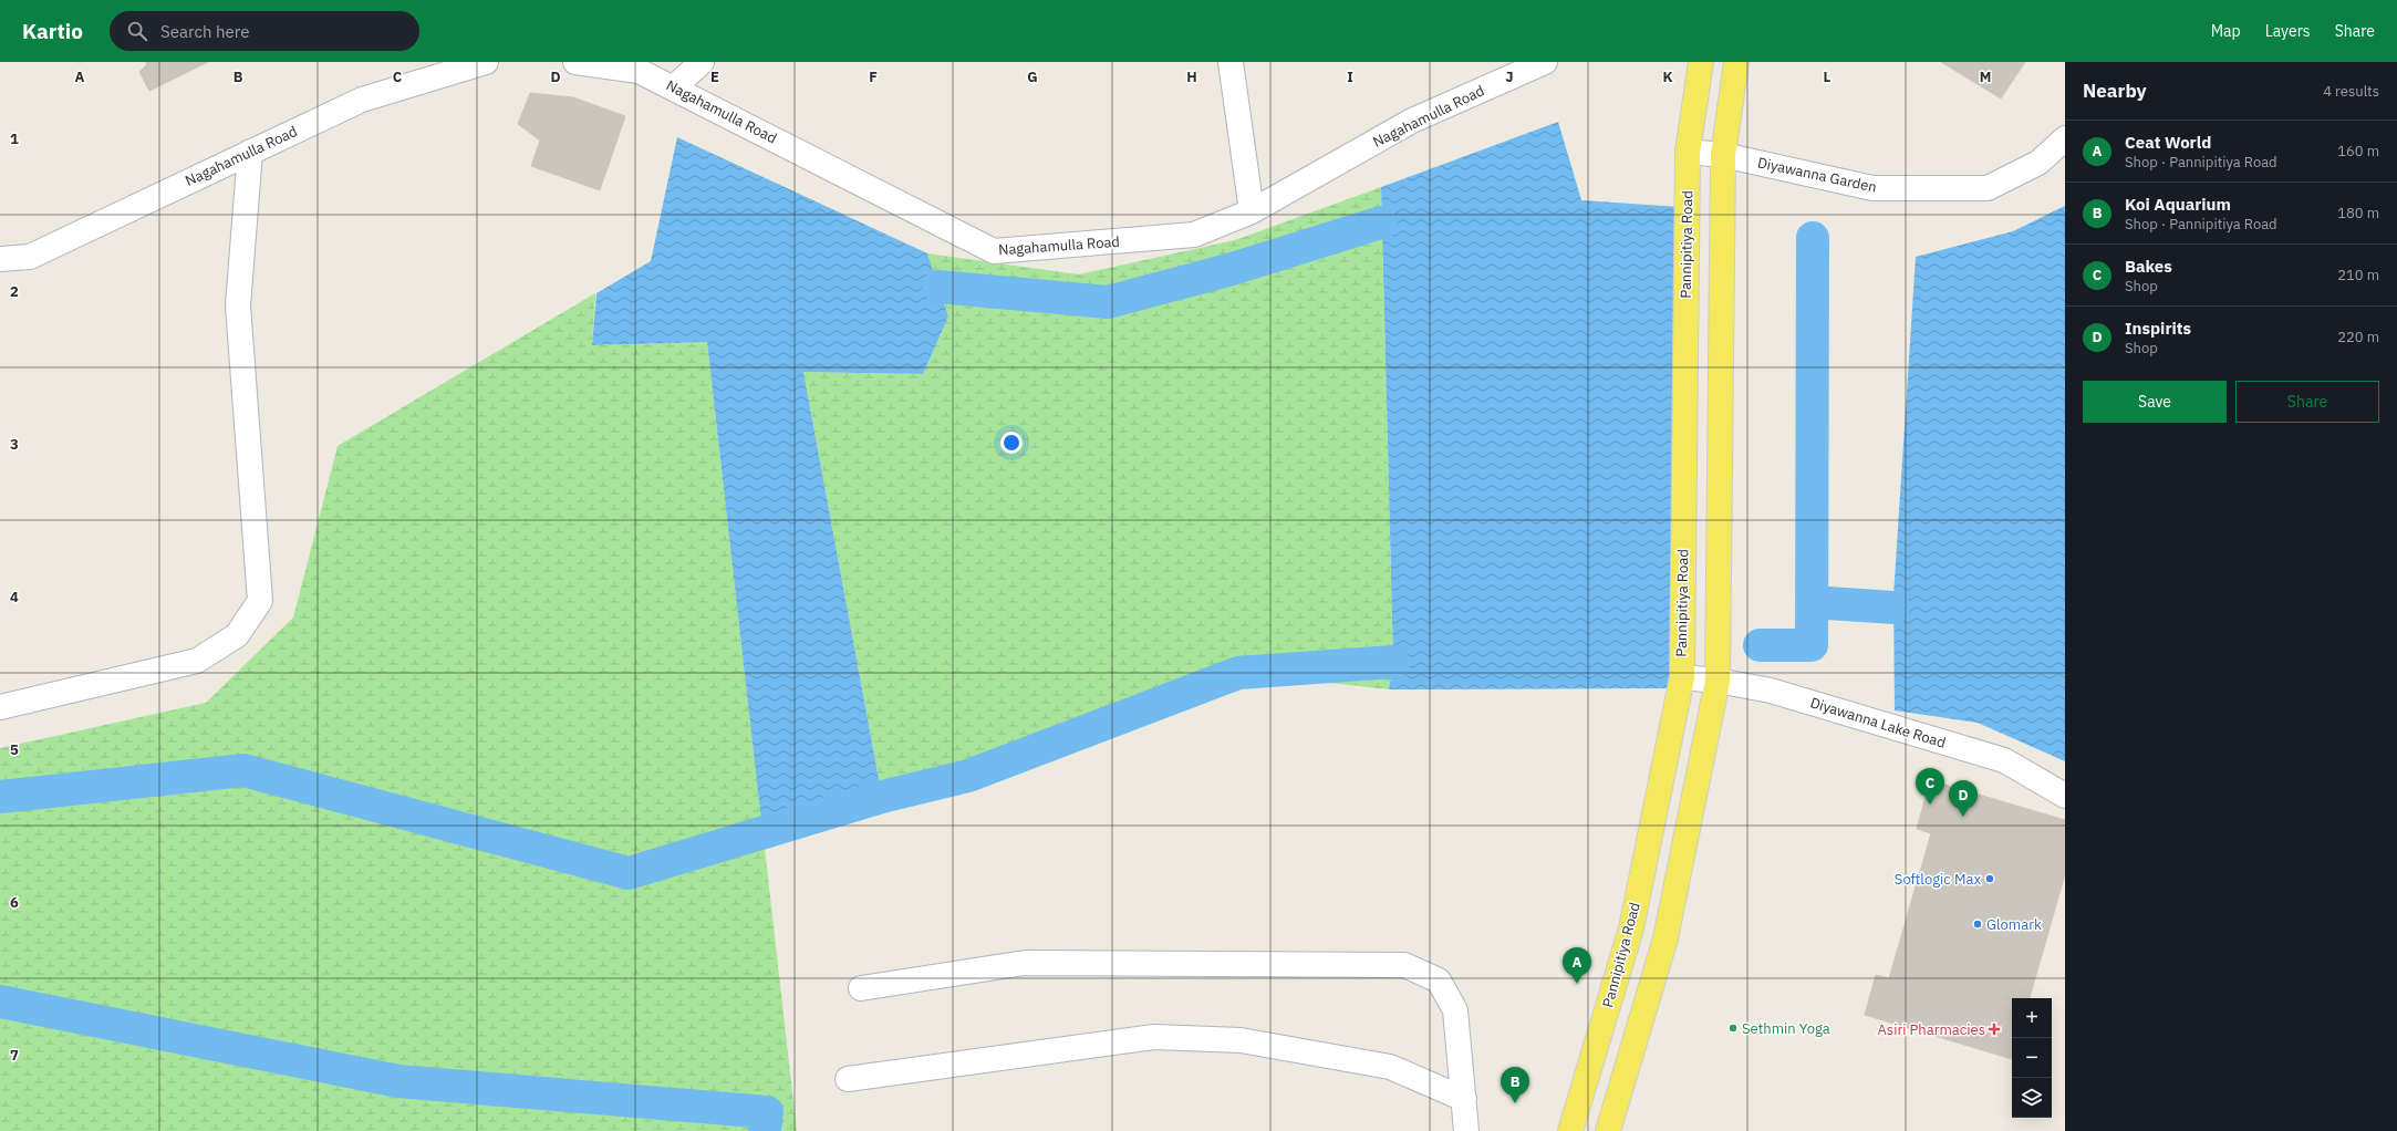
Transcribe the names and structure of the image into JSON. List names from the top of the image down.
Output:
{
  "streets": {
    "main road": ["Pannipitiya Road"],
    "street": ["Nagahamulla Road", "Diyawanna Garden", "Diyawanna Lake Road"]
  },
  "crossings": [
    ["Diyawanna Garden", "Pannipitiya Road"],
    ["Pannipitiya Road", "Diyawanna Lake Road"]
  ],
  "places": {
    "other": ["Softlogic Max", "Glomark", "Sethmin Yoga"],
    "health": ["Asiri Pharmacies"]
  },
  "page": {
    "header": "Kartio",
    "search": "Search here",
    "nav": ["Map", "Layers", "Share"],
    "heading": ["Nearby", "4 results"],
    "list": [
      {
        "mark": "A",
        "name": "Ceat World",
        "note": "Shop · Pannipitiya Road",
        "value": "160 m"
      },
      {
        "mark": "B",
        "name": "Koi Aquarium",
        "note": "Shop · Pannipitiya Road",
        "value": "180 m"
      },
      {
        "mark": "C",
        "name": "Bakes",
        "note": "Shop",
        "value": "210 m"
      },
      {
        "mark": "D",
        "name": "Inspirits",
        "note": "Shop",
        "value": "220 m"
      }
    ],
    "buttons": ["Save", "Share"],
    "pins": [
      "C",
      "D",
      "A",
      "B"
    ],
    "map_buttons": ["+", "−"]
  },
  "grid": {
    "columns": [
      "A",
      "B",
      "C",
      "D",
      "E",
      "F",
      "G",
      "H",
      "I",
      "J",
      "K",
      "L",
      "M"
    ],
    "rows": [
      "1",
      "2",
      "3",
      "4",
      "5",
      "6",
      "7"
    ]
  }
}
